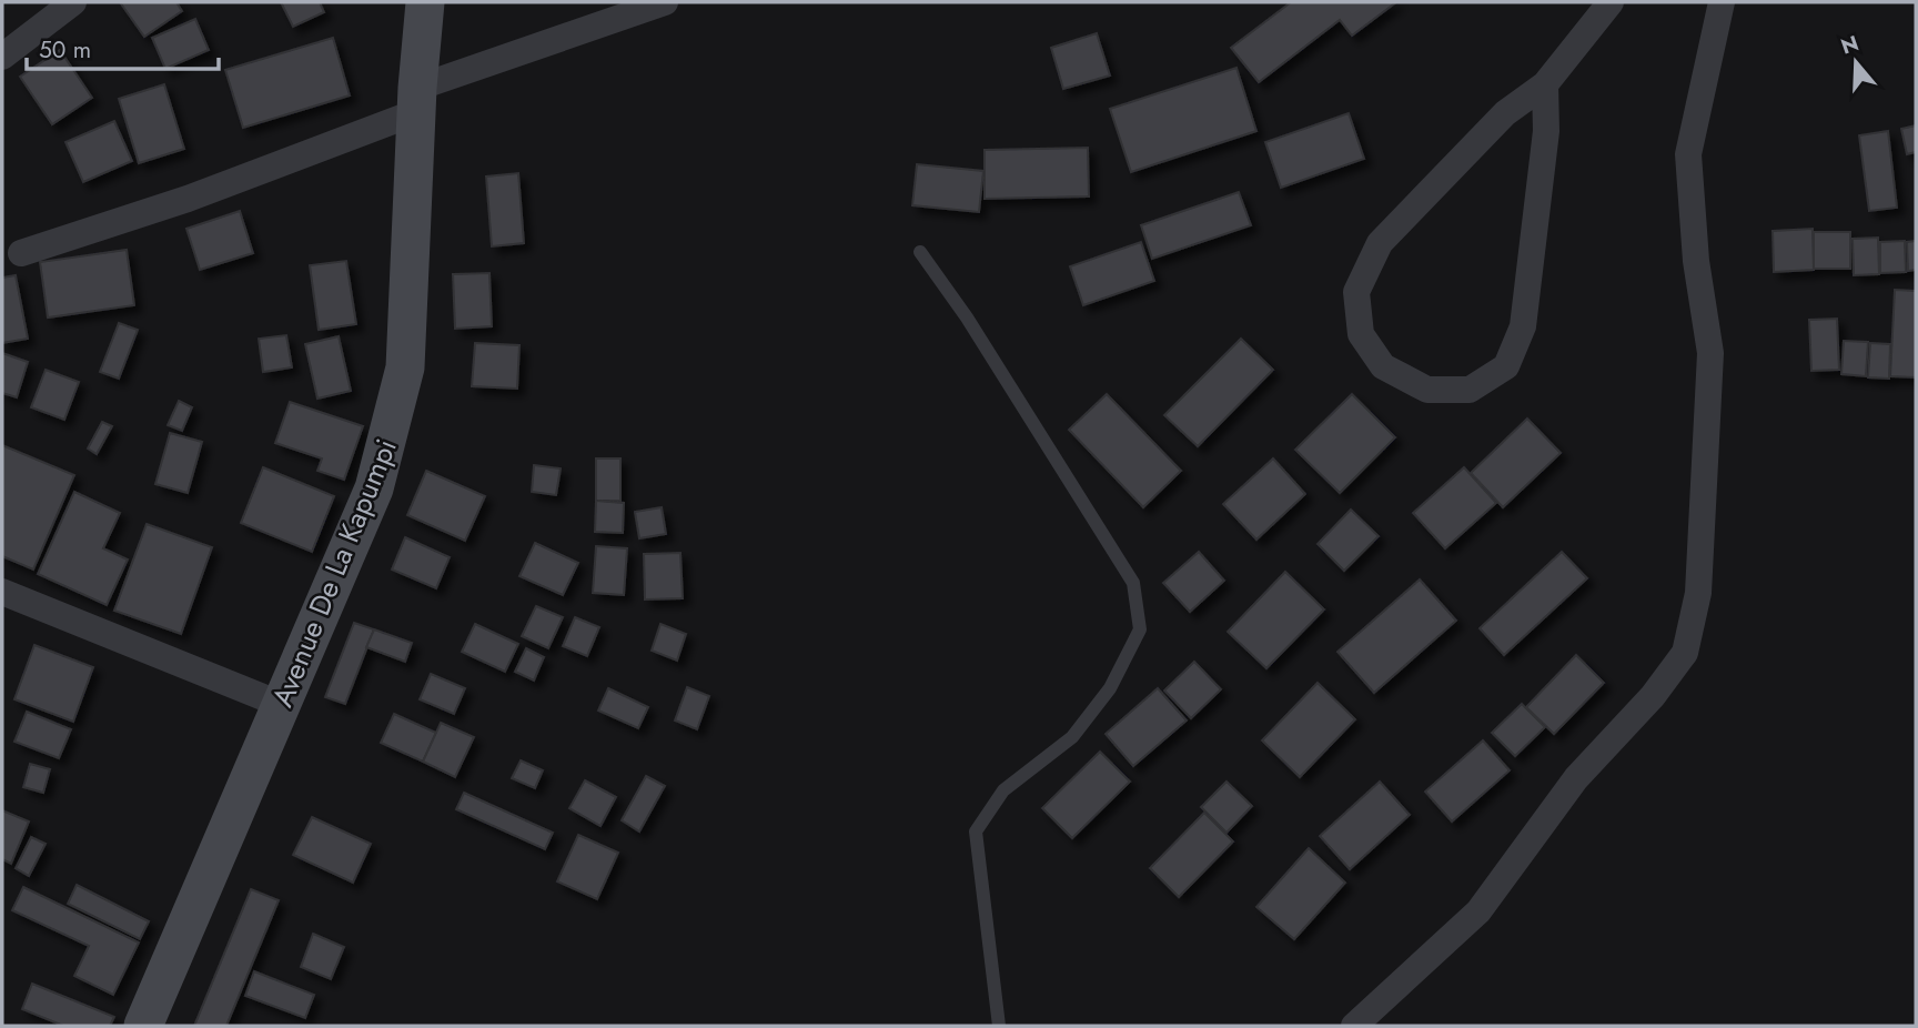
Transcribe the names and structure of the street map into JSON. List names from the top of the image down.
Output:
{
  "streets": {
    "main road": ["Avenue De La Kapumpi"]
  },
  "scale_bar": "50 m",
  "north": "top"
}
